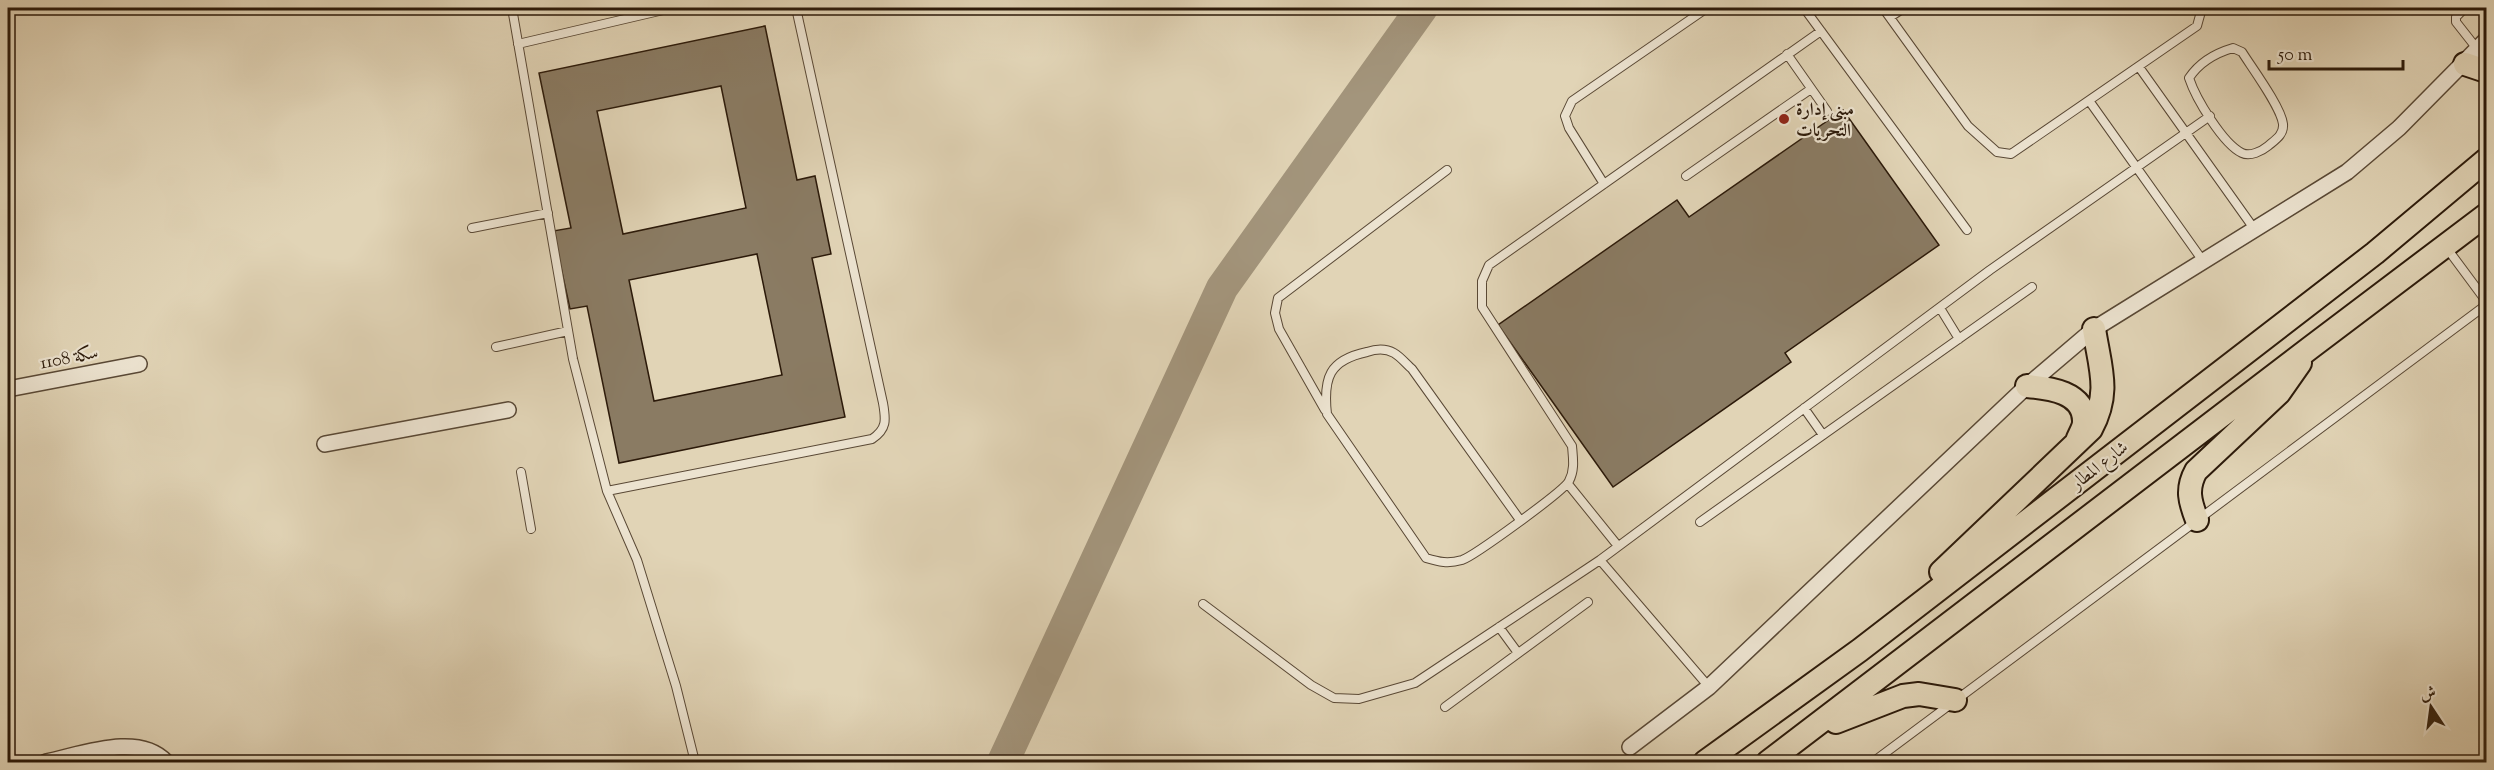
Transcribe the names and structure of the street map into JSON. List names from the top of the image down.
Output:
{
  "streets": {
    "main road": ["شارع المطار"],
    "street": ["سكة 1108"]
  },
  "places": ["مبنى إدارة التحريات"],
  "scale_bar": "50 m",
  "north": "top"
}
